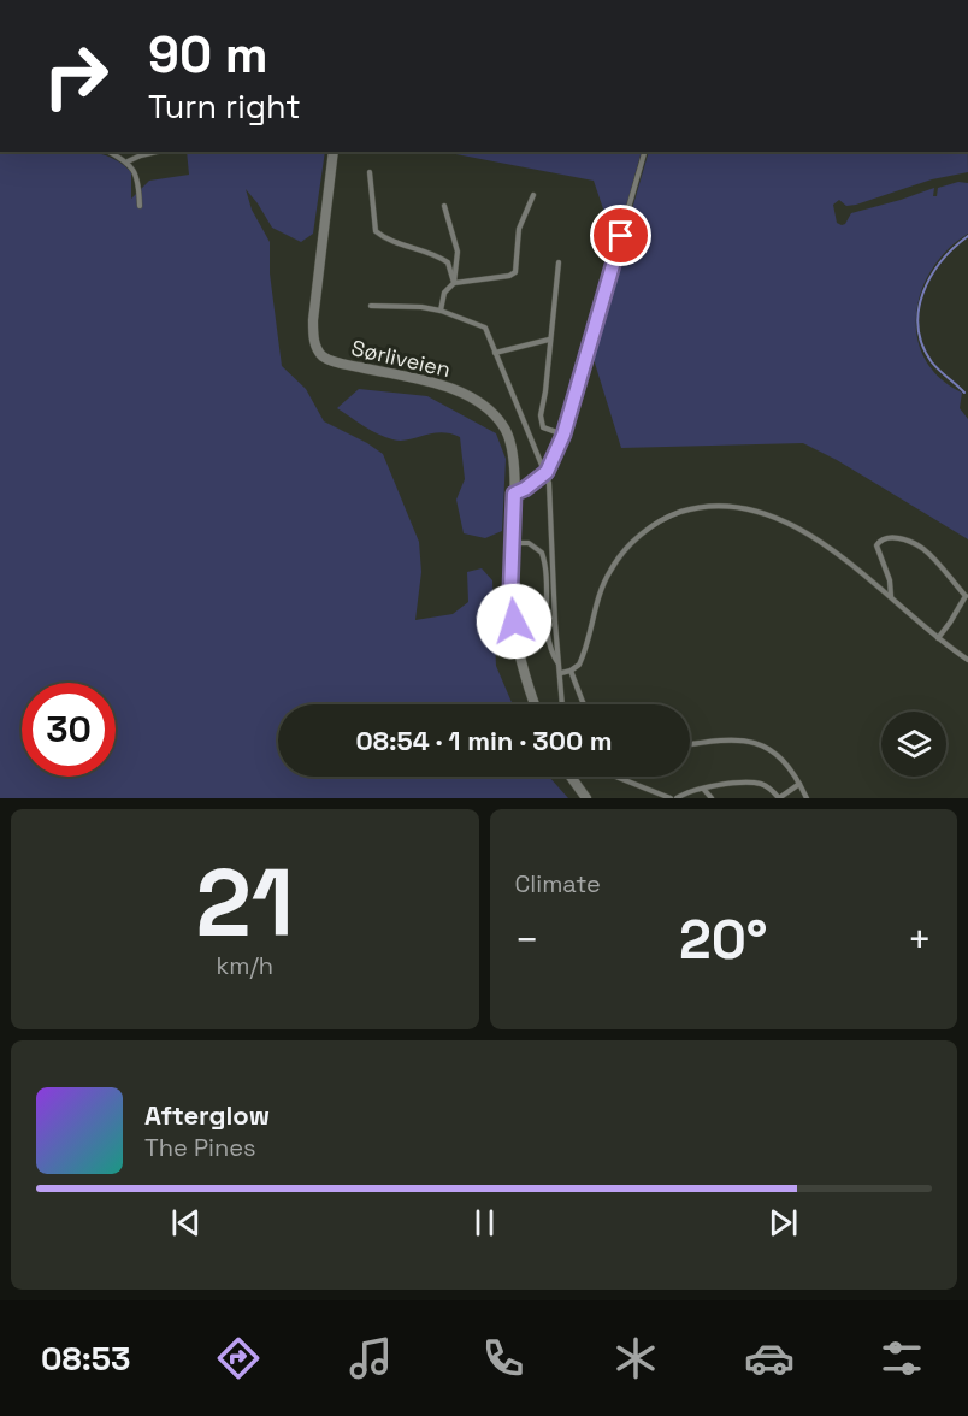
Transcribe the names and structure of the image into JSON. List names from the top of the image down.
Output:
{
  "streets": {
    "street": ["Sørliveien"]
  },
  "page": {
    "turn": ["90 m", "Turn right"],
    "limit": "30",
    "trip": "08:54 · 1 min · 300 m",
    "tile": [
      ["21", "km/h"],
      "Climate"
    ],
    "heat": ["−", "20°", "+"],
    "song": ["Afterglow", "The Pines"],
    "tabs": "08:53"
  }
}
